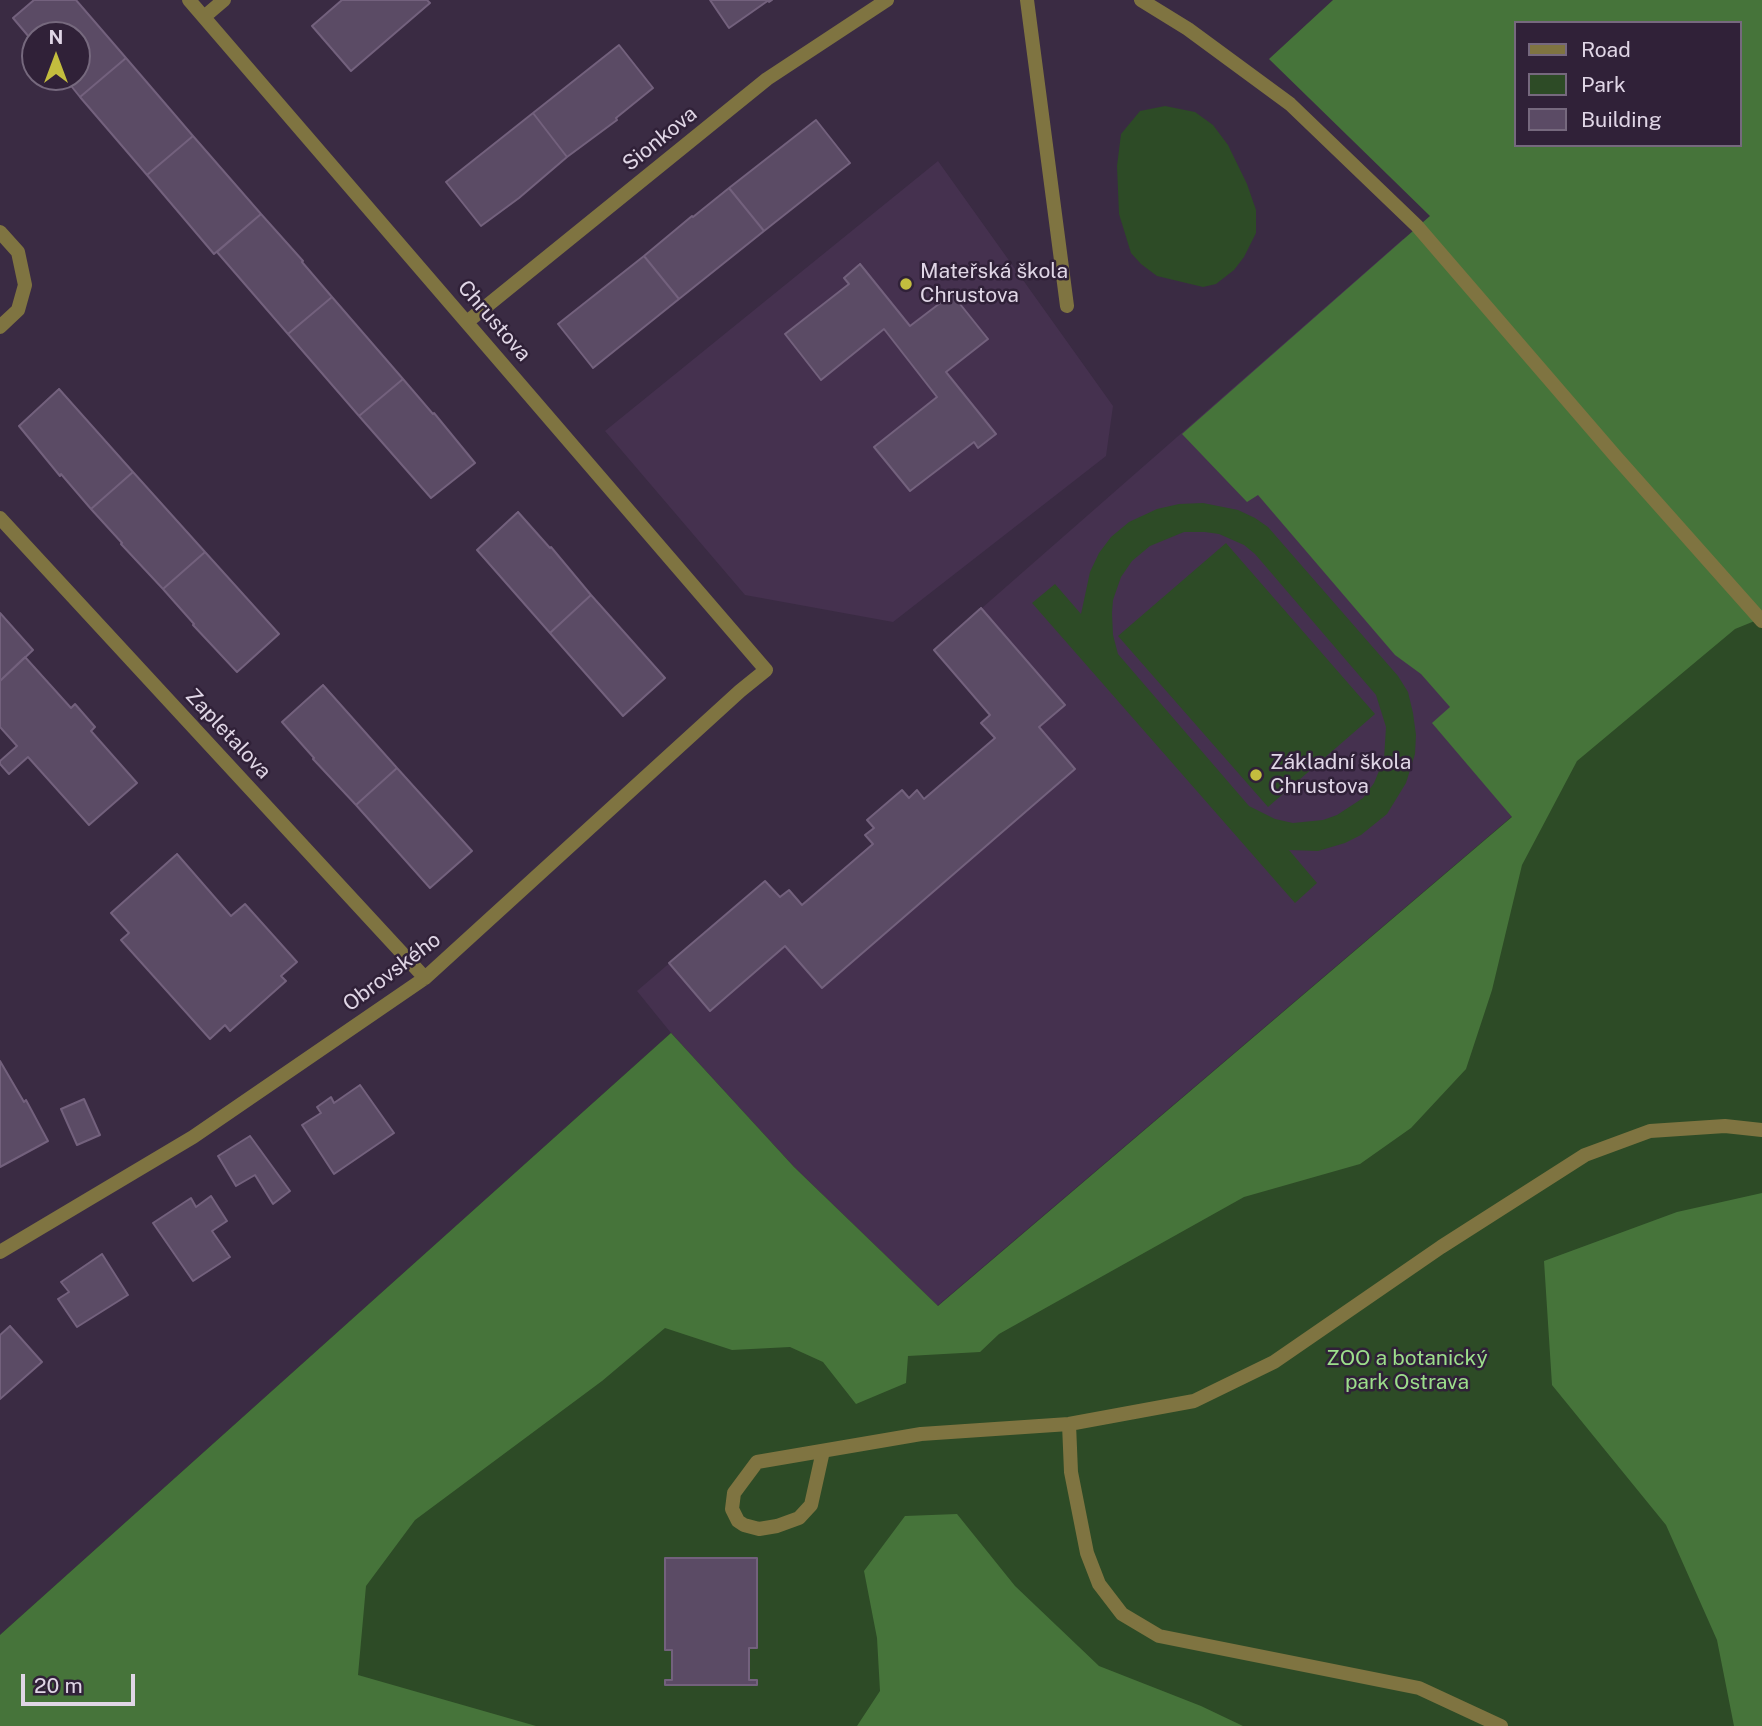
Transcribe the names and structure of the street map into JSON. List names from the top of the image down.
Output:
{
  "streets": {
    "street": [
      "Sionkova",
      "Chrustova",
      "Zapletalova",
      "Obrovského"
    ]
  },
  "crossings": [
    ["Sionkova", "Chrustova"],
    ["Chrustova", "Obrovského"],
    ["Zapletalova", "Obrovského"]
  ],
  "parks": ["ZOO a botanický park Ostrava"],
  "places": ["Mateřská škola Chrustova", "Základní škola Chrustova"],
  "legend": ["Road", "Park", "Building"],
  "scale_bar": "20 m",
  "north": "top"
}
